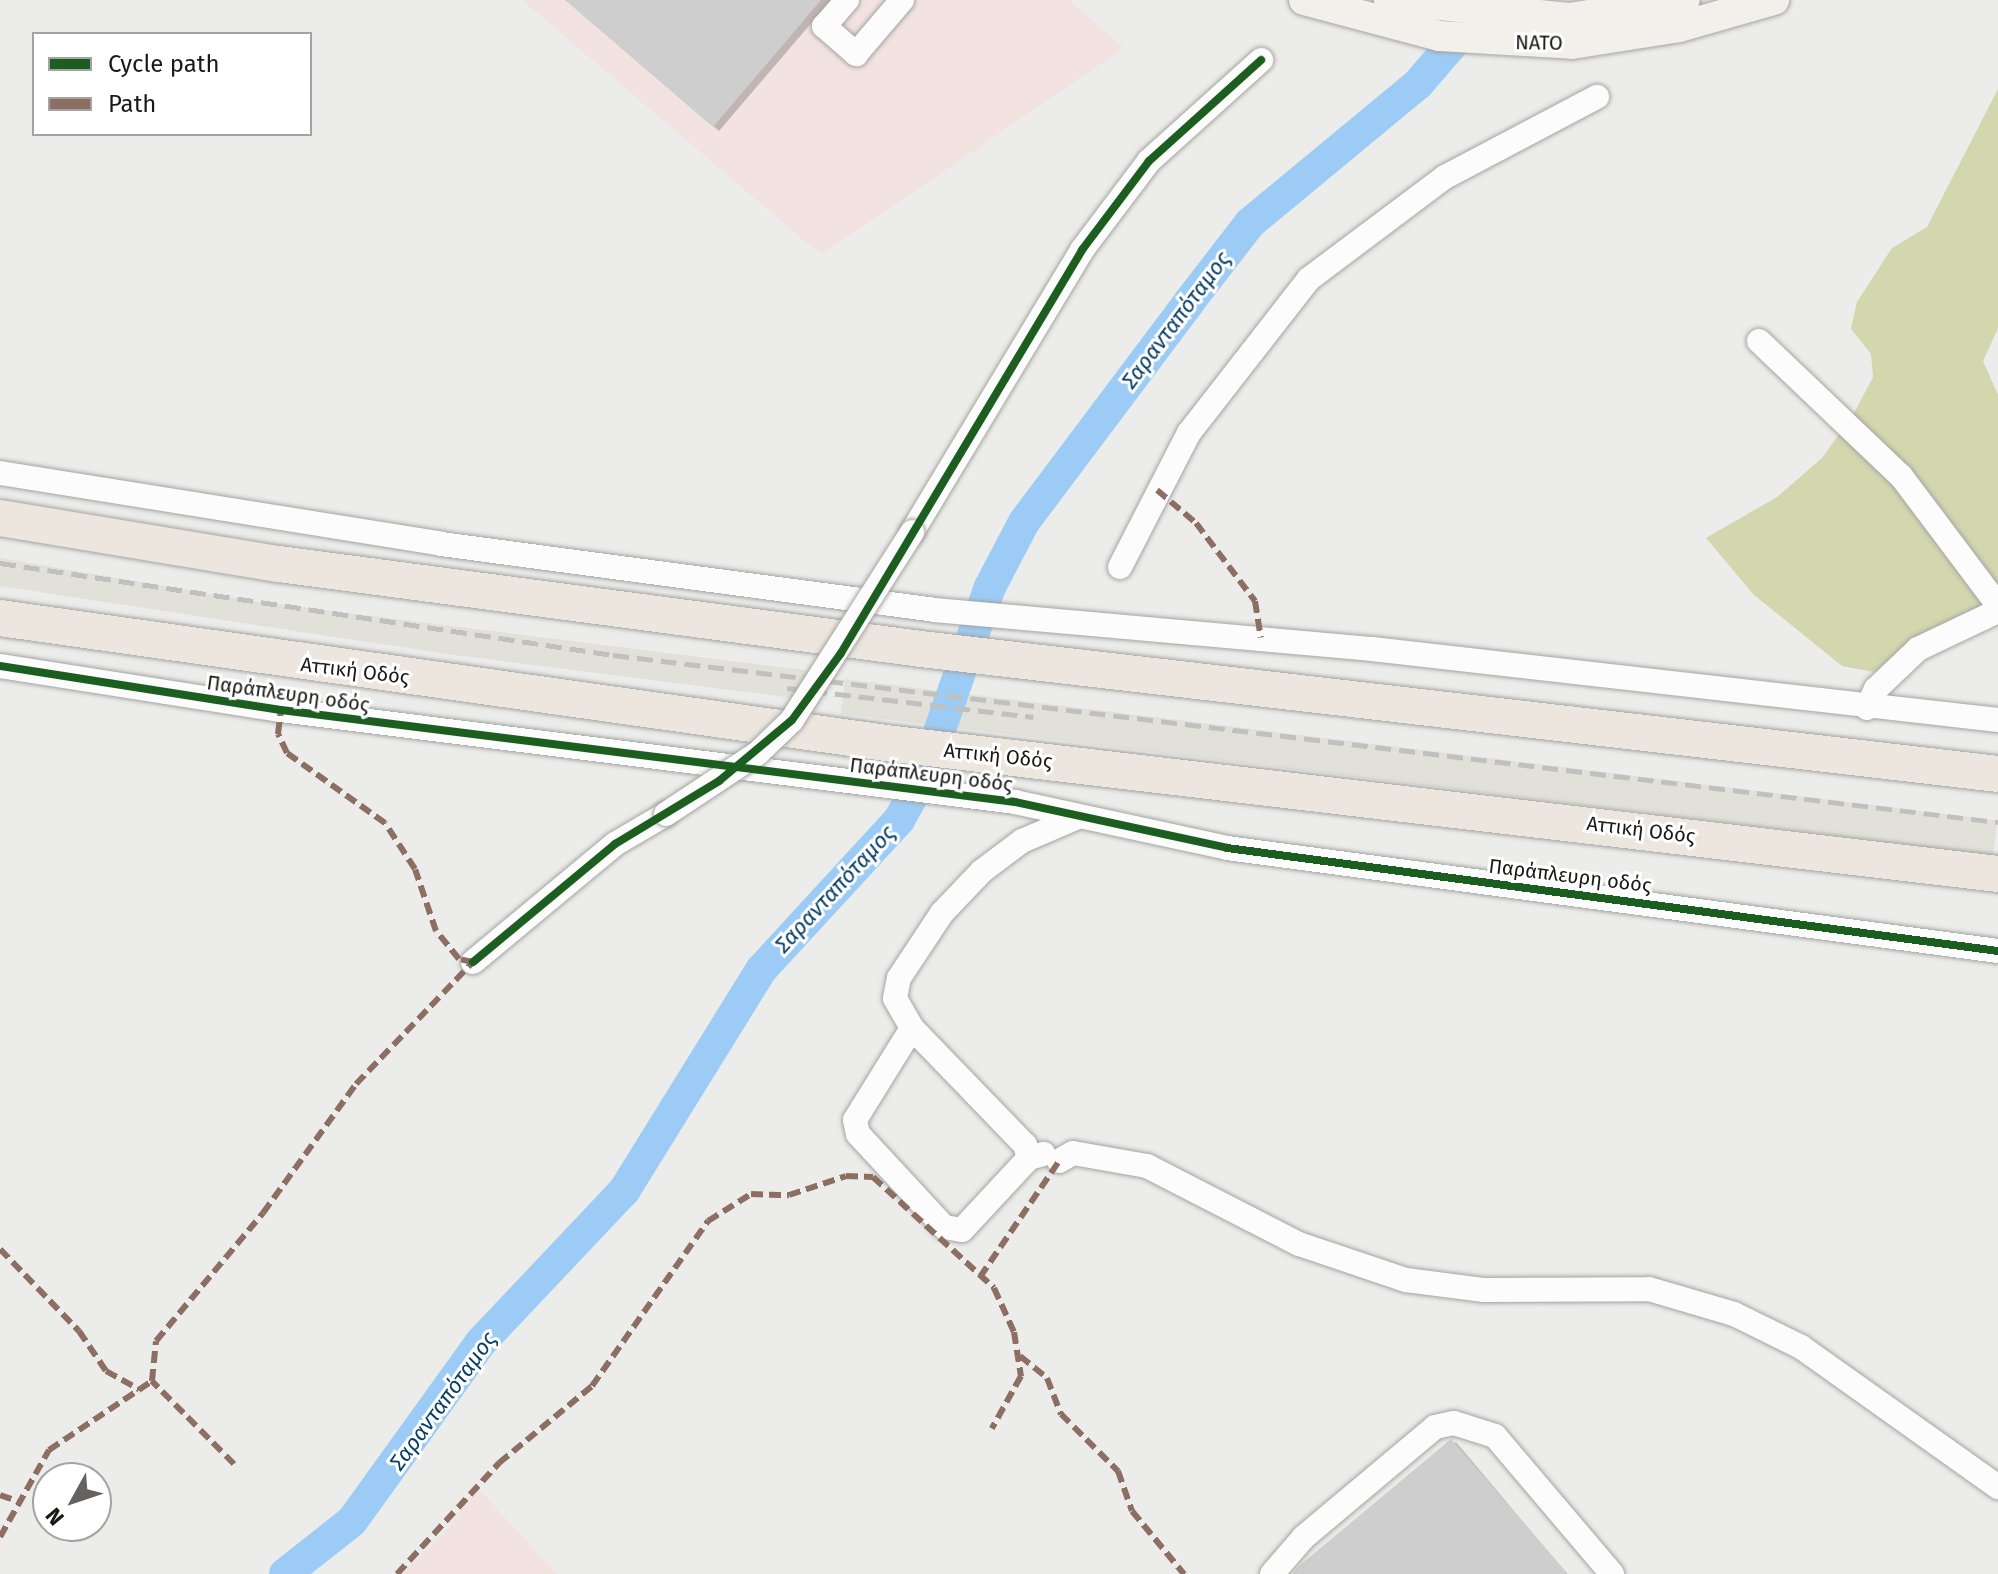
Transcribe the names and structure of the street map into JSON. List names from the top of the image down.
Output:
{
  "streets": {
    "highway": ["Αττική Οδός"],
    "main road": ["ΝΑΤΟ"],
    "street": ["Παράπλευρη οδός"]
  },
  "water": ["Σαρανταπόταμος"],
  "legend": ["Cycle path", "Path"],
  "north": "bottom left"
}
